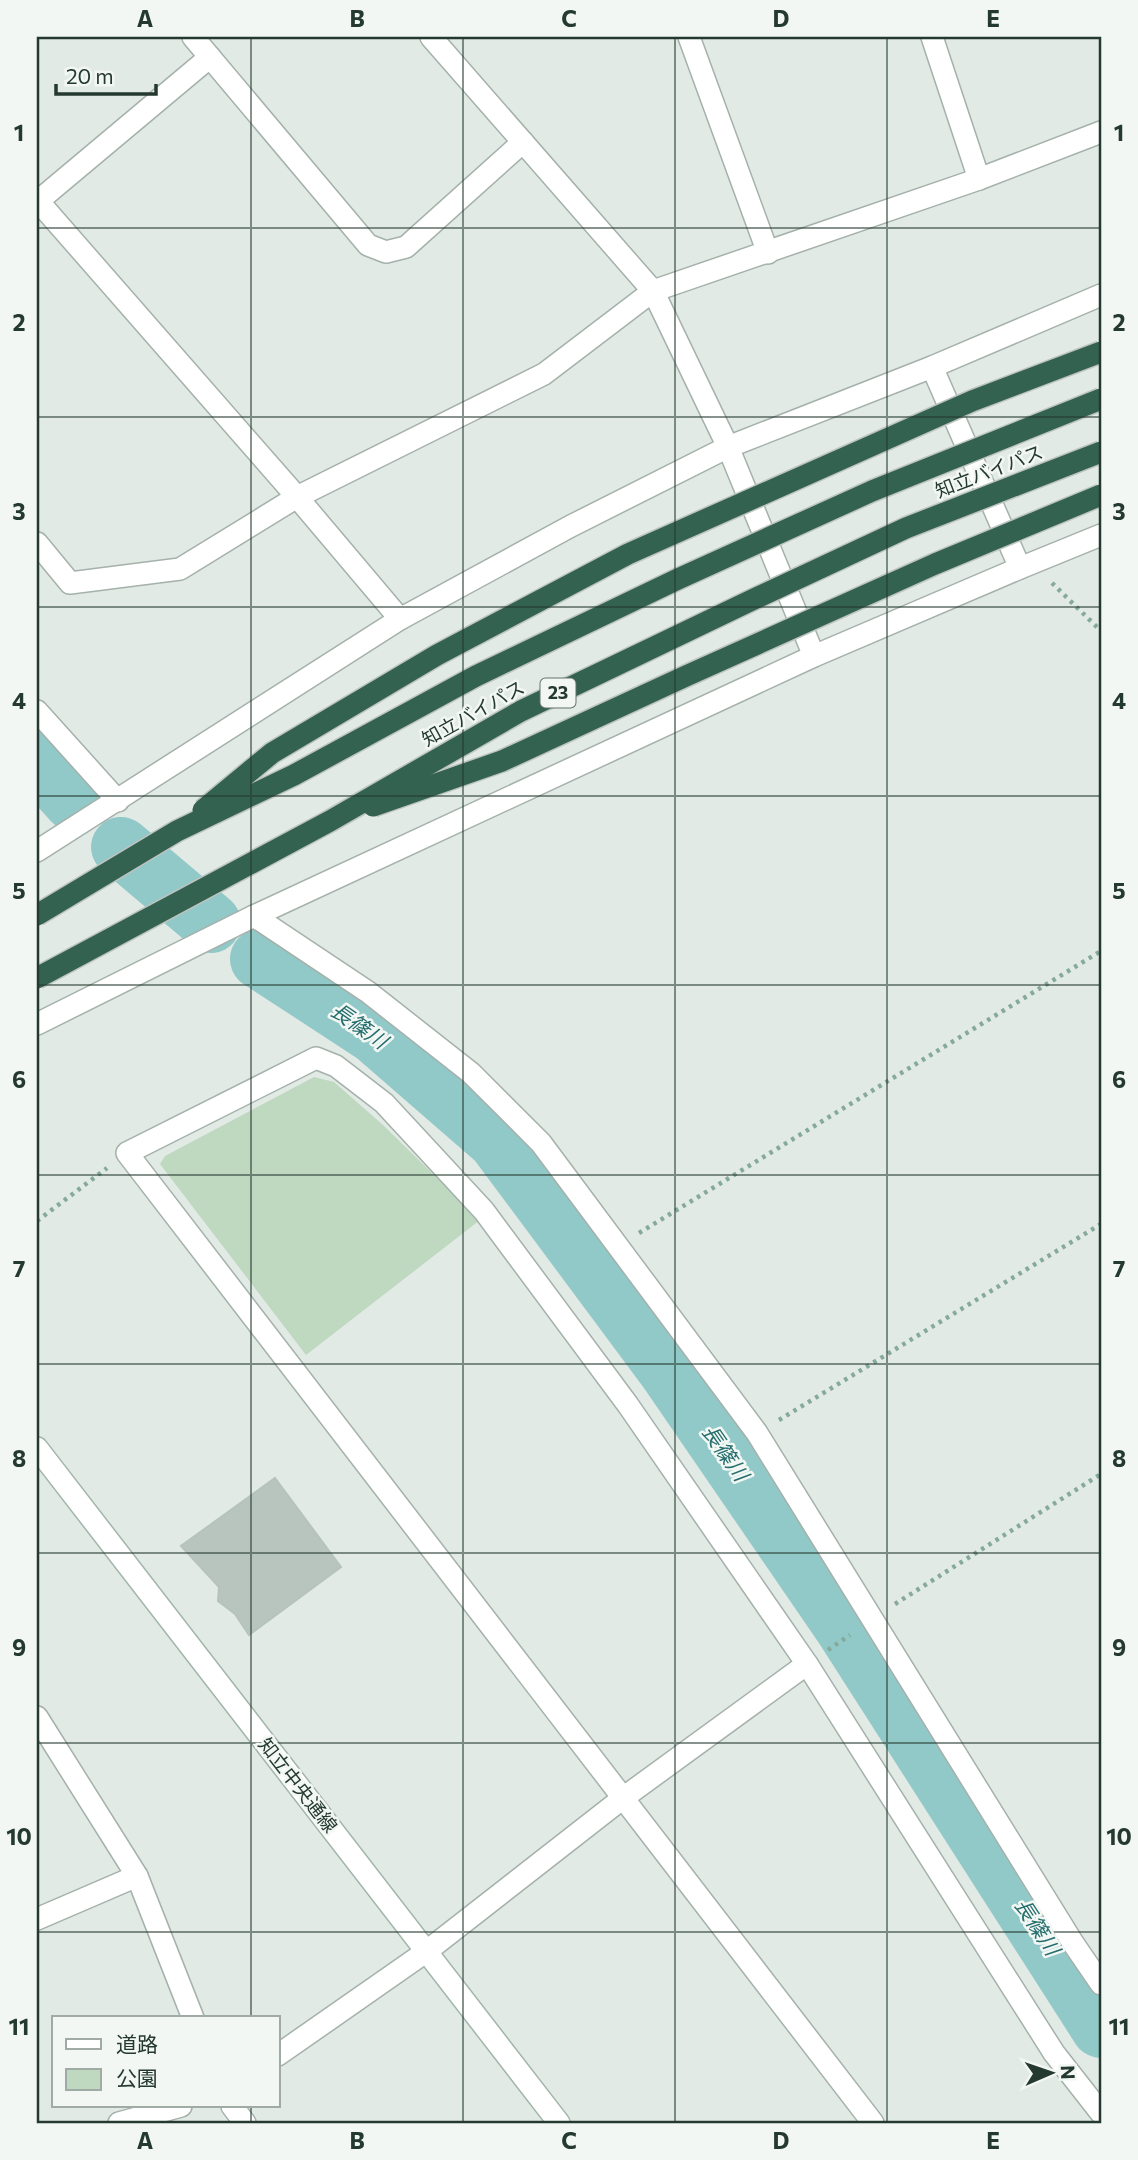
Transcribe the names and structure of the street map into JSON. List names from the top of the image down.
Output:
{
  "streets": {
    "highway": ["知立バイパス", "23"],
    "street": ["知立中央通線"]
  },
  "water": ["長篠川"],
  "legend": ["道路", "公園"],
  "scale_bar": "20 m",
  "north": "right",
  "grid": {
    "columns": [
      "A",
      "B",
      "C",
      "D",
      "E"
    ],
    "rows": [
      "1",
      "2",
      "3",
      "4",
      "5",
      "6",
      "7",
      "8",
      "9",
      "10",
      "11"
    ]
  }
}
